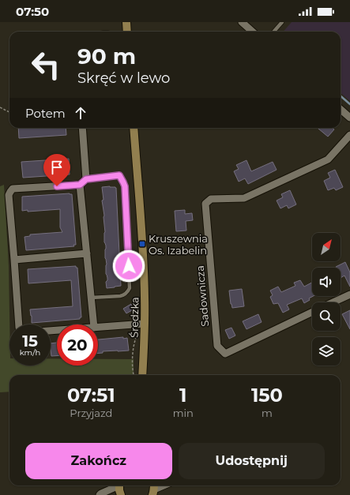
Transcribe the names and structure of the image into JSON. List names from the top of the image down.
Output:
{
  "streets": {
    "street": ["Sadownicza", "Średzka"]
  },
  "places": {
    "transit": ["Kruszewnia Os. Izabelin"]
  },
  "north": "top right",
  "page": {
    "status": "07:50",
    "turn": ["90 m", "Skręć w lewo"],
    "then": "Potem",
    "speed": "15 km/h",
    "limit": "20",
    "eta": [
      "07:51",
      "Przyjazd",
      "1",
      "min",
      "150",
      "m"
    ],
    "buttons": ["Zakończ", "Udostępnij"]
  }
}
